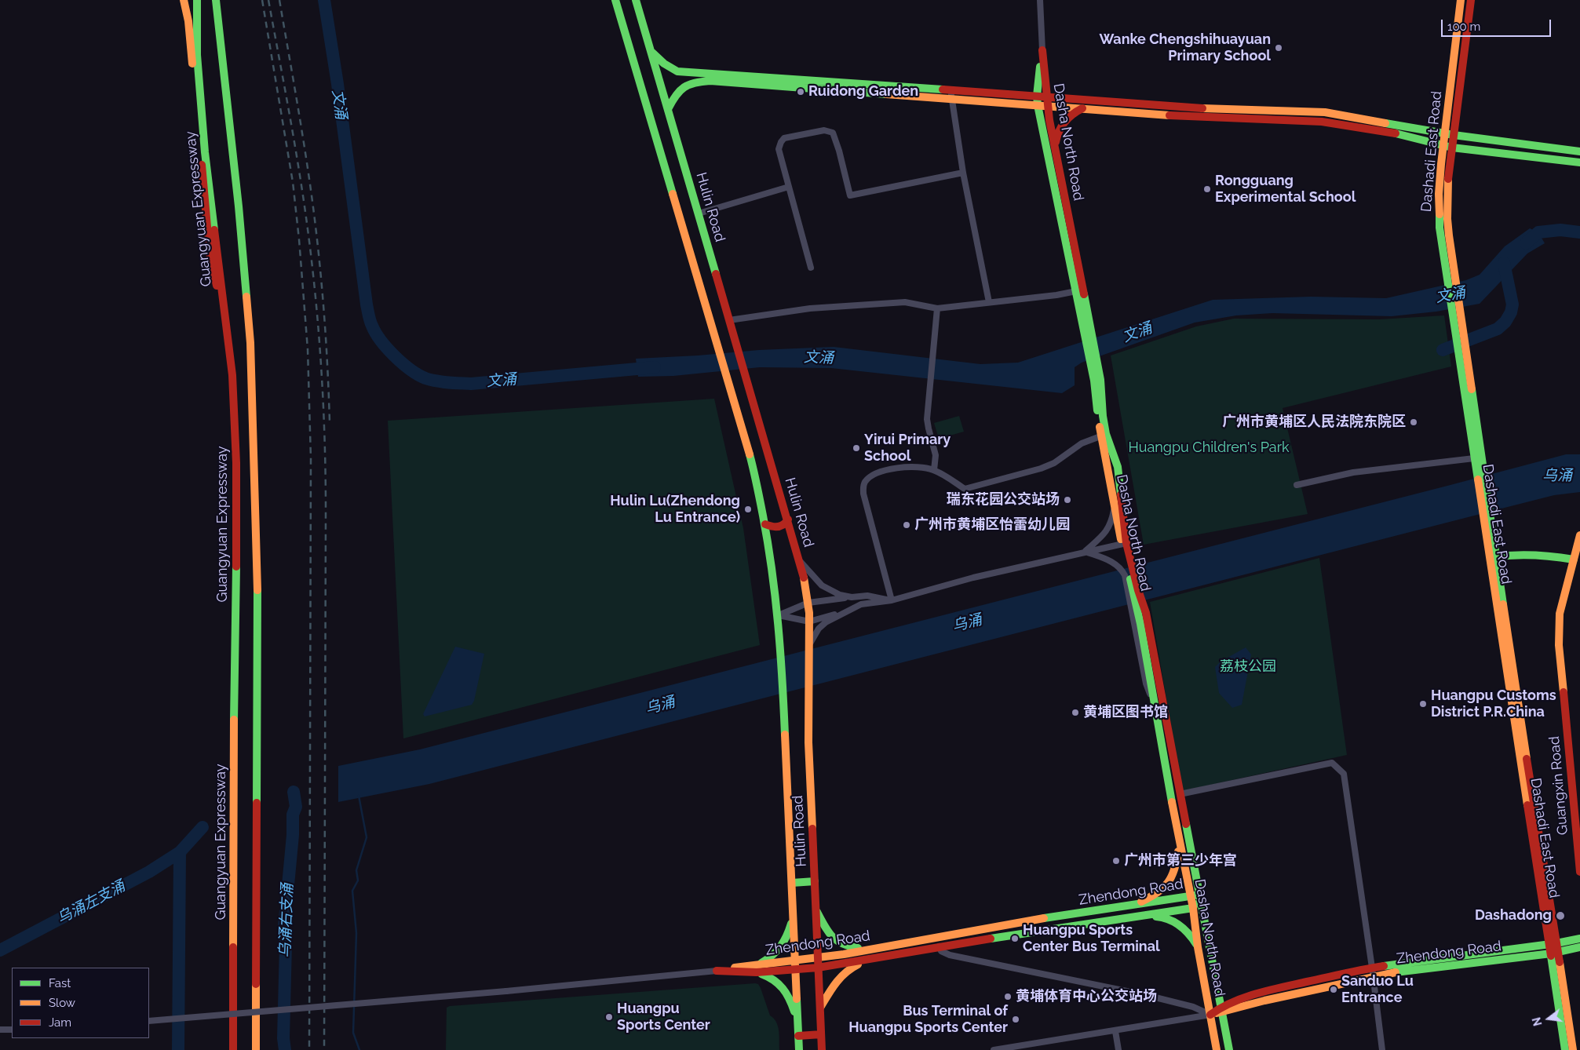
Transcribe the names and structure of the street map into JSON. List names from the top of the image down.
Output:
{
  "streets": {
    "main road": [
      "Dasha North Road",
      "Dashadi East Road",
      "Hulin Road",
      "Guangyuan Expressway",
      "Guangxin Road",
      "Zhendong Road"
    ]
  },
  "crossings": [
    ["Dasha North Road", "Zhendong Road"],
    ["Dashadi East Road", "Zhendong Road"],
    ["Hulin Road", "Zhendong Road"]
  ],
  "water": [
    "文涌",
    "乌涌",
    "乌涌左支涌",
    "乌涌右支涌"
  ],
  "parks": ["Huangpu Children's Park", "荔枝公园"],
  "places": [
    "Wanke Chengshihuayuan Primary School",
    "Ruidong Garden",
    "Rongguang Experimental School",
    "广州市黄埔区人民法院东院区",
    "Yirui Primary School",
    "瑞东花园公交站场",
    "Hulin Lu(Zhendong Lu Entrance)",
    "广州市黄埔区怡蕾幼儿园",
    "Huangpu Customs District P.R.China",
    "黄埔区图书馆",
    "广州市第三少年宫",
    "Dashadong",
    "Huangpu Sports Center Bus Terminal",
    "Sanduo Lu Entrance",
    "黄埔体育中心公交站场",
    "Huangpu Sports Center",
    "Bus Terminal of Huangpu Sports Center"
  ],
  "legend": ["Fast", "Slow", "Jam"],
  "scale_bar": "100 m",
  "north": "left"
}
